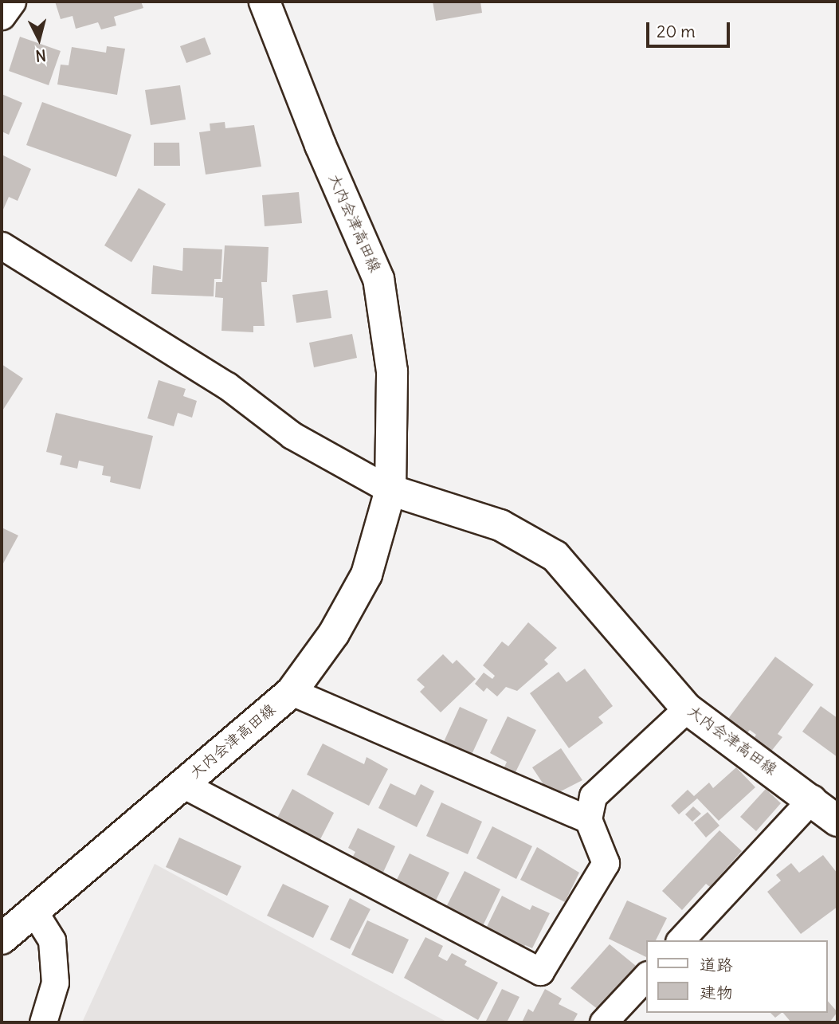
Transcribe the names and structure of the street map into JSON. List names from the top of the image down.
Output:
{
  "streets": {
    "main road": ["大内会津高田線"]
  },
  "legend": ["道路", "建物"],
  "scale_bar": "20 m",
  "north": "bottom"
}
